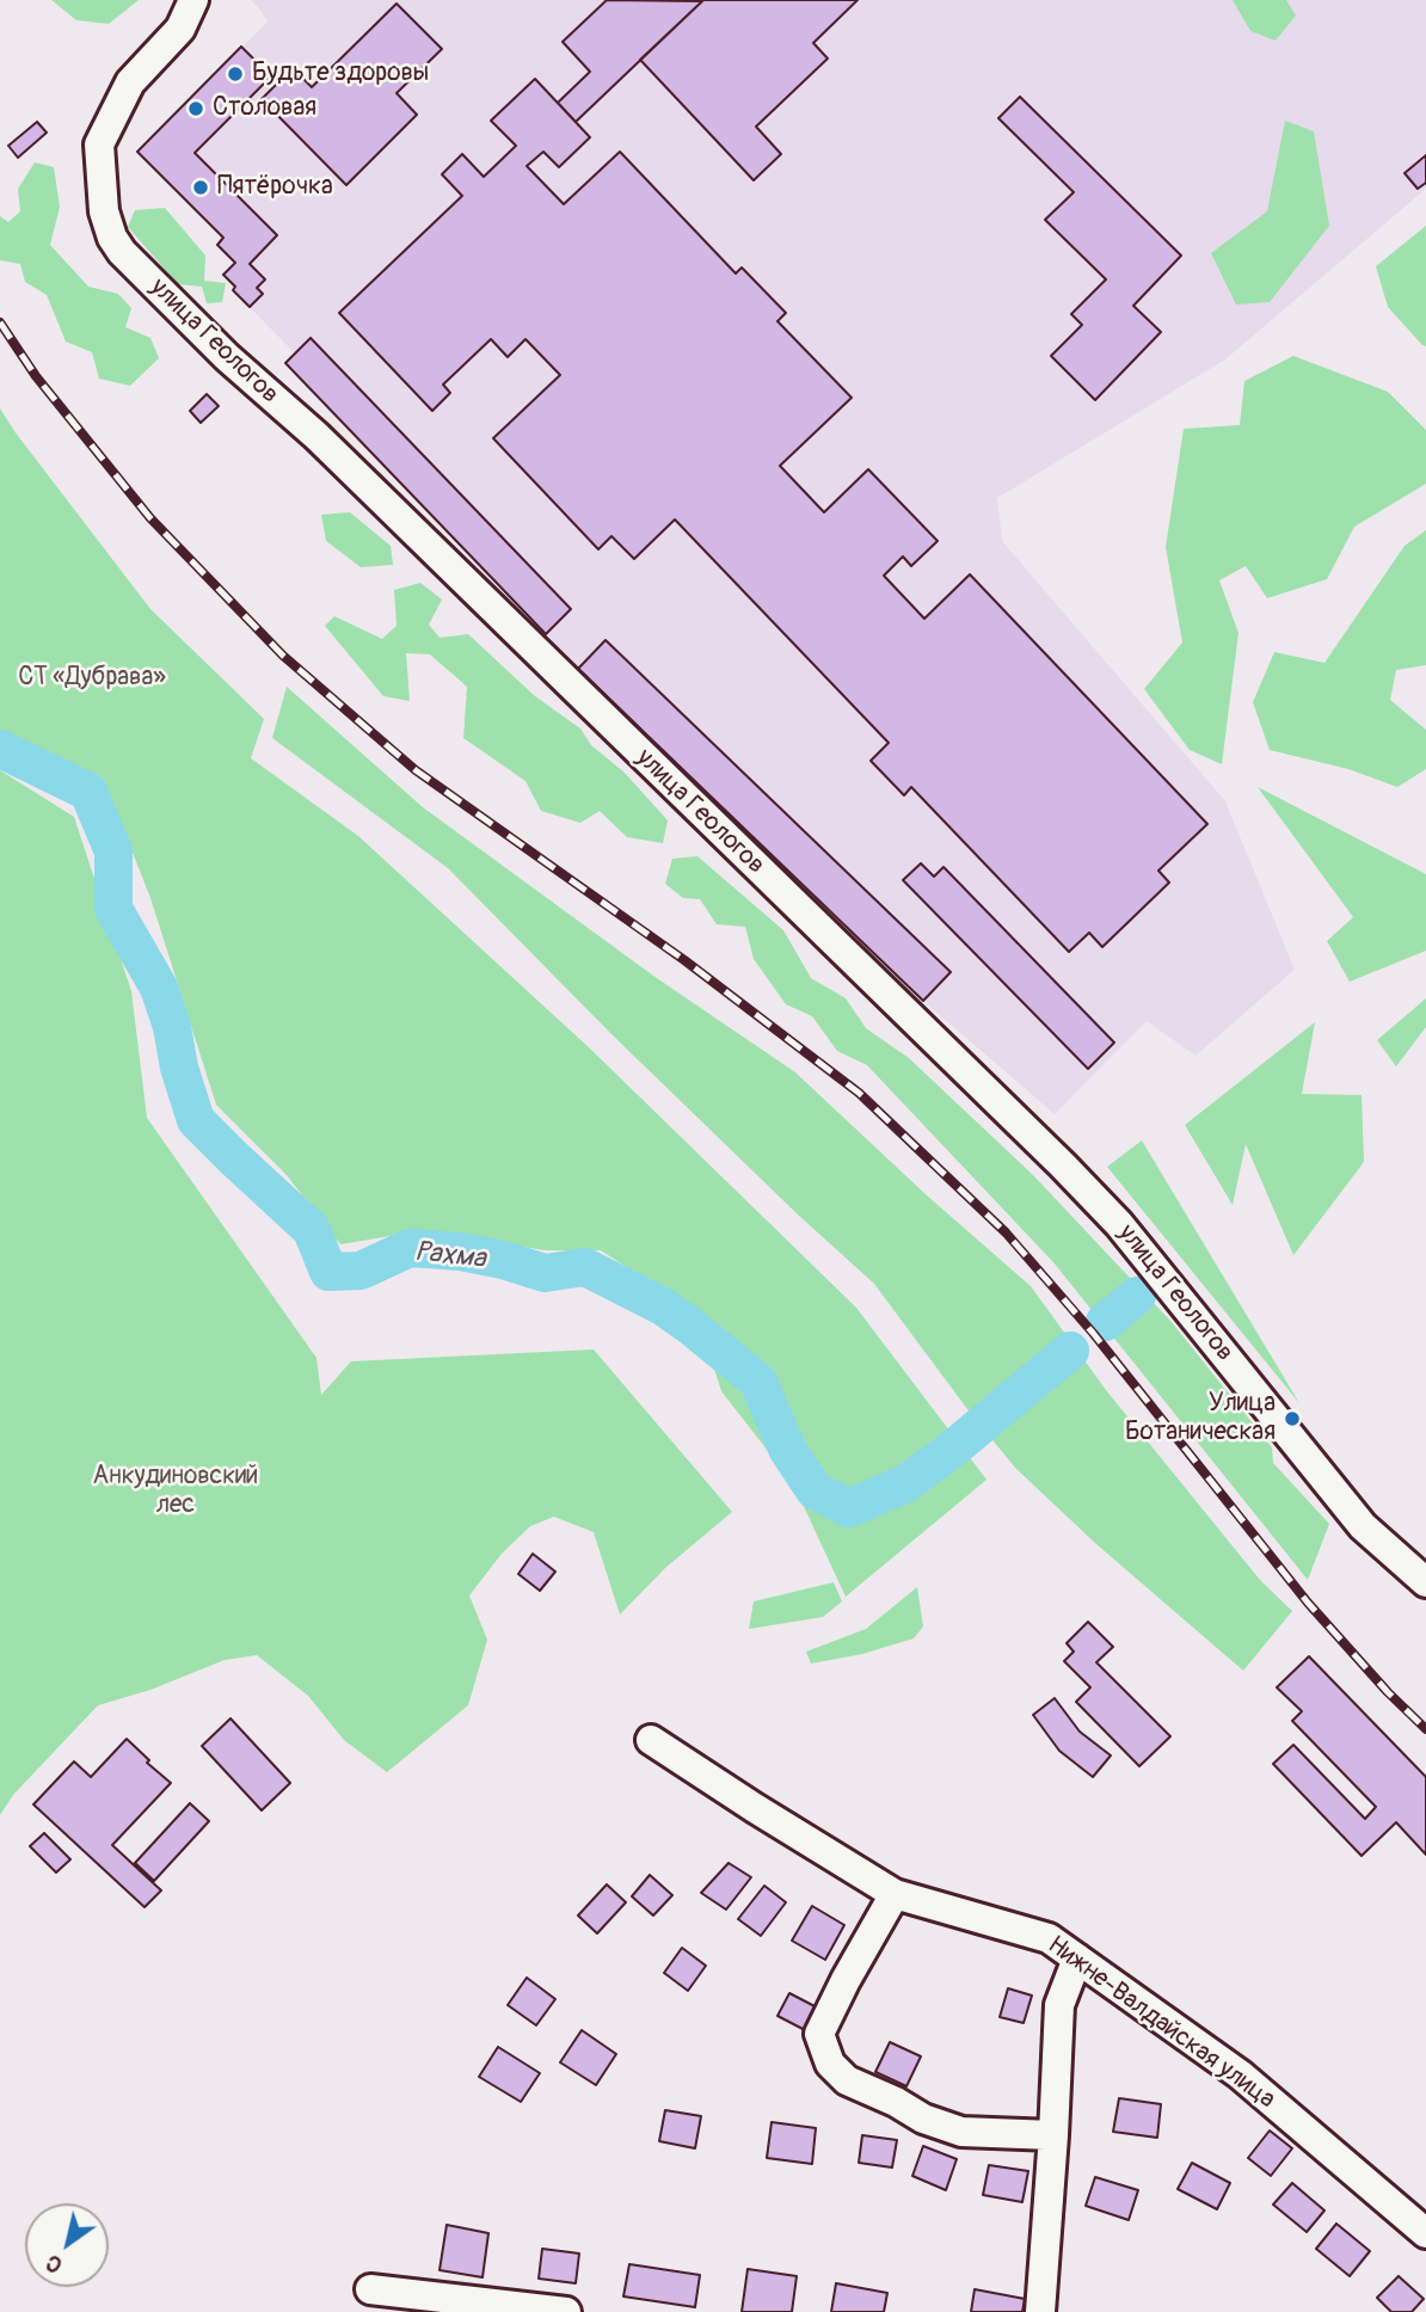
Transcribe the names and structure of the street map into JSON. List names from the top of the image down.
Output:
{
  "streets": {
    "street": ["улица Геологов", "Нижне-Валдайская улица"]
  },
  "water": ["Рахма"],
  "parks": ["СТ «Дубрава»", "Анкудиновский лес"],
  "places": [
    "Будьте здоровы",
    "Столовая",
    "Пятёрочка",
    "Улица Ботаническая"
  ],
  "north": "bottom left"
}
